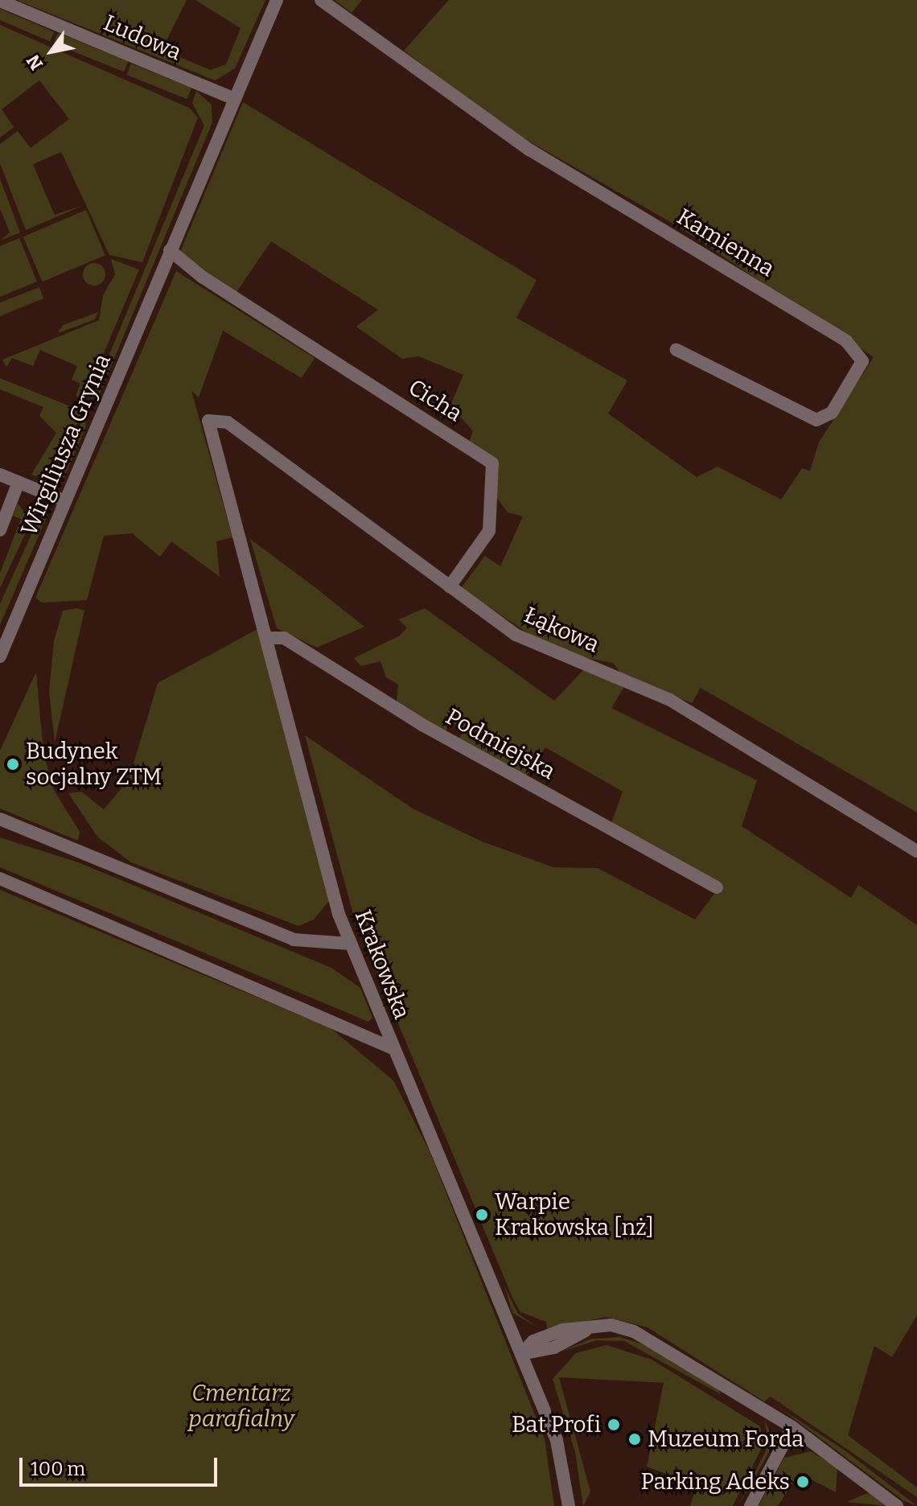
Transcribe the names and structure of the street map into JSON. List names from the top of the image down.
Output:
{
  "streets": {
    "street": [
      "Ludowa",
      "Kamienna",
      "Cicha",
      "Wirgiliusza Grynia",
      "Łąkowa",
      "Podmiejska",
      "Krakowska"
    ]
  },
  "crossings": [
    ["Ludowa", "Wirgiliusza Grynia"],
    ["Cicha", "Wirgiliusza Grynia"],
    ["Cicha", "Łąkowa"],
    ["Łąkowa", "Krakowska"],
    ["Podmiejska", "Krakowska"]
  ],
  "parks": ["Cmentarz parafialny"],
  "places": [
    "Budynek socjalny ZTM",
    "Warpie Krakowska [nż]",
    "Bat Profi",
    "Muzeum Forda",
    "Parking Adeks"
  ],
  "scale_bar": "100 m",
  "north": "bottom left"
}
